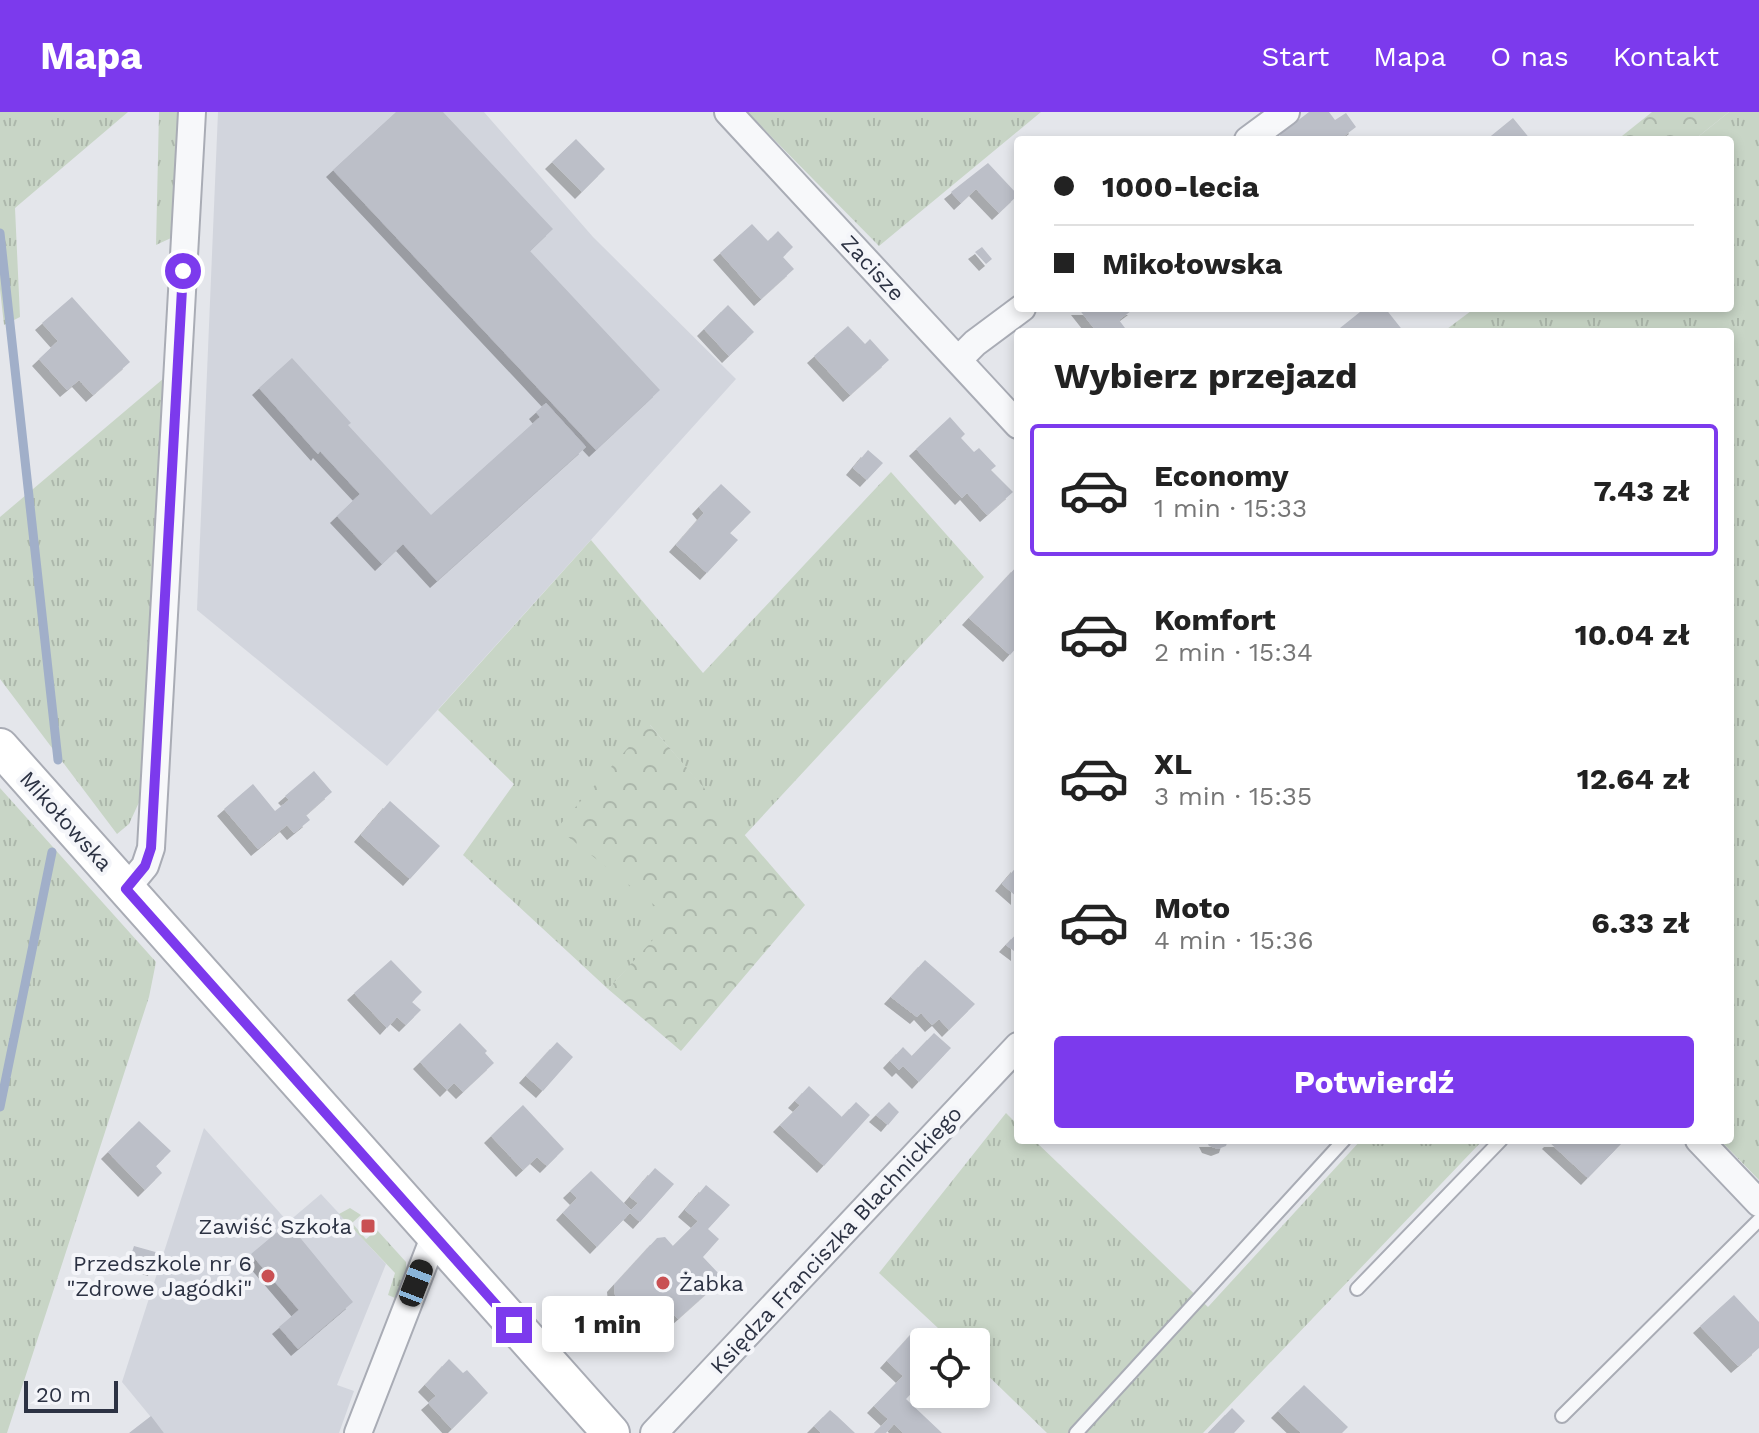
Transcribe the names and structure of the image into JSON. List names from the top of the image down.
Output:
{
  "streets": {
    "main road": ["Mikołowska"],
    "street": ["Zacisze", "Księdza Franciszka Blachnickiego"]
  },
  "places": {
    "transit": ["Zawiść Szkoła"],
    "other": ["Przedszkole nr 6 \"Zdrowe Jagódki\"", "Żabka"]
  },
  "scale_bar": "20 m",
  "page": {
    "header": "Mapa",
    "nav": [
      "Start",
      "Mapa",
      "O nas",
      "Kontakt"
    ],
    "banner": ["1000-lecia", "Mikołowska"],
    "heading": "Wybierz przejazd",
    "list": [
      {
        "name": "Economy",
        "note": "1 min · 15:33",
        "value": "7.43 zł"
      },
      {
        "name": "Komfort",
        "note": "2 min · 15:34",
        "value": "10.04 zł"
      },
      {
        "name": "XL",
        "note": "3 min · 15:35",
        "value": "12.64 zł"
      },
      {
        "name": "Moto",
        "note": "4 min · 15:36",
        "value": "6.33 zł"
      }
    ],
    "buttons": "Potwierdź",
    "bubble": "1 min",
    "scale": "20 m"
  }
}
